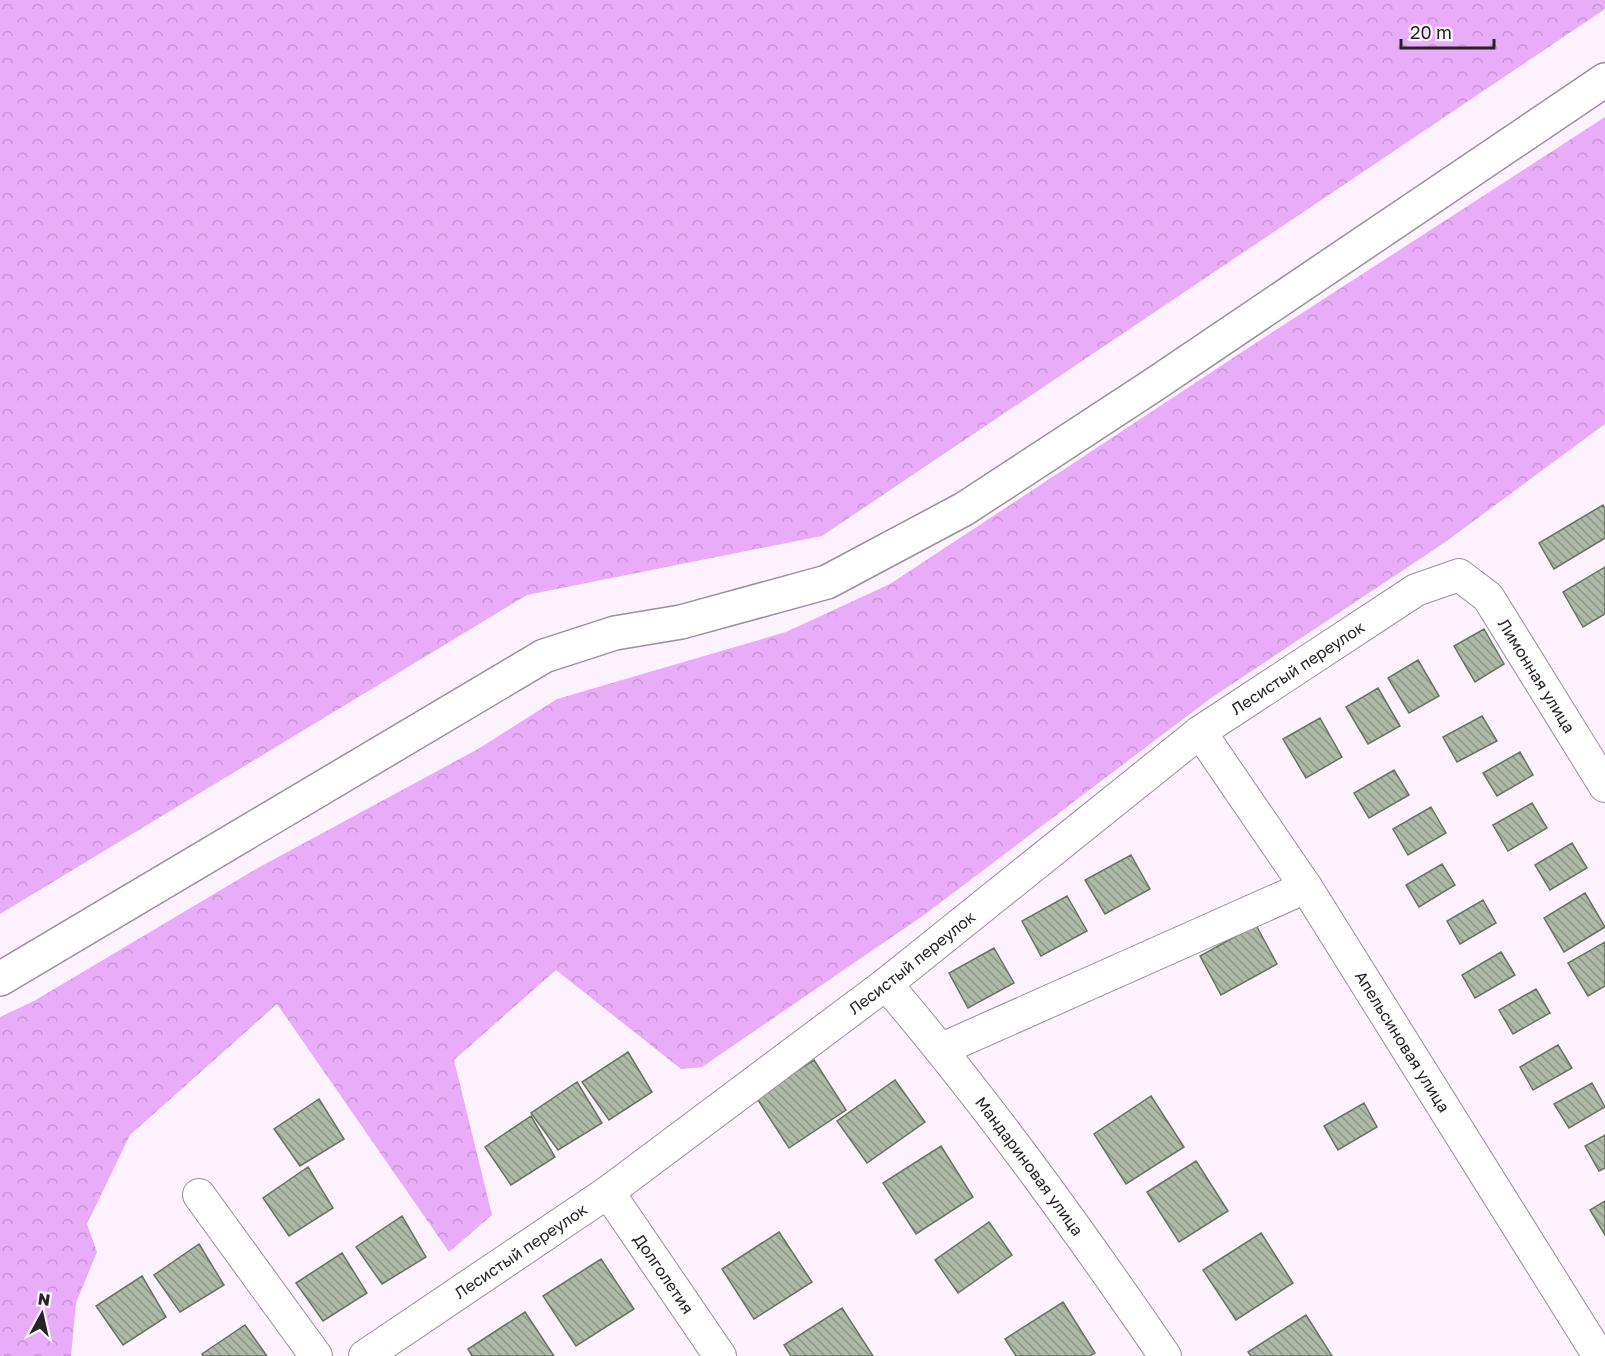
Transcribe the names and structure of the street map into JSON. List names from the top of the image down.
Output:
{
  "streets": {
    "street": [
      "Лесистый переулок",
      "Лимонная улица",
      "Апельсиновая улица",
      "Мандариновая улица",
      "Долголетия"
    ]
  },
  "crossings": [
    ["Лесистый переулок", "Лимонная улица"],
    ["Лесистый переулок", "Апельсиновая улица"],
    ["Лесистый переулок", "Мандариновая улица"],
    ["Лесистый переулок", "Долголетия"]
  ],
  "scale_bar": "20 m",
  "north": "top"
}
